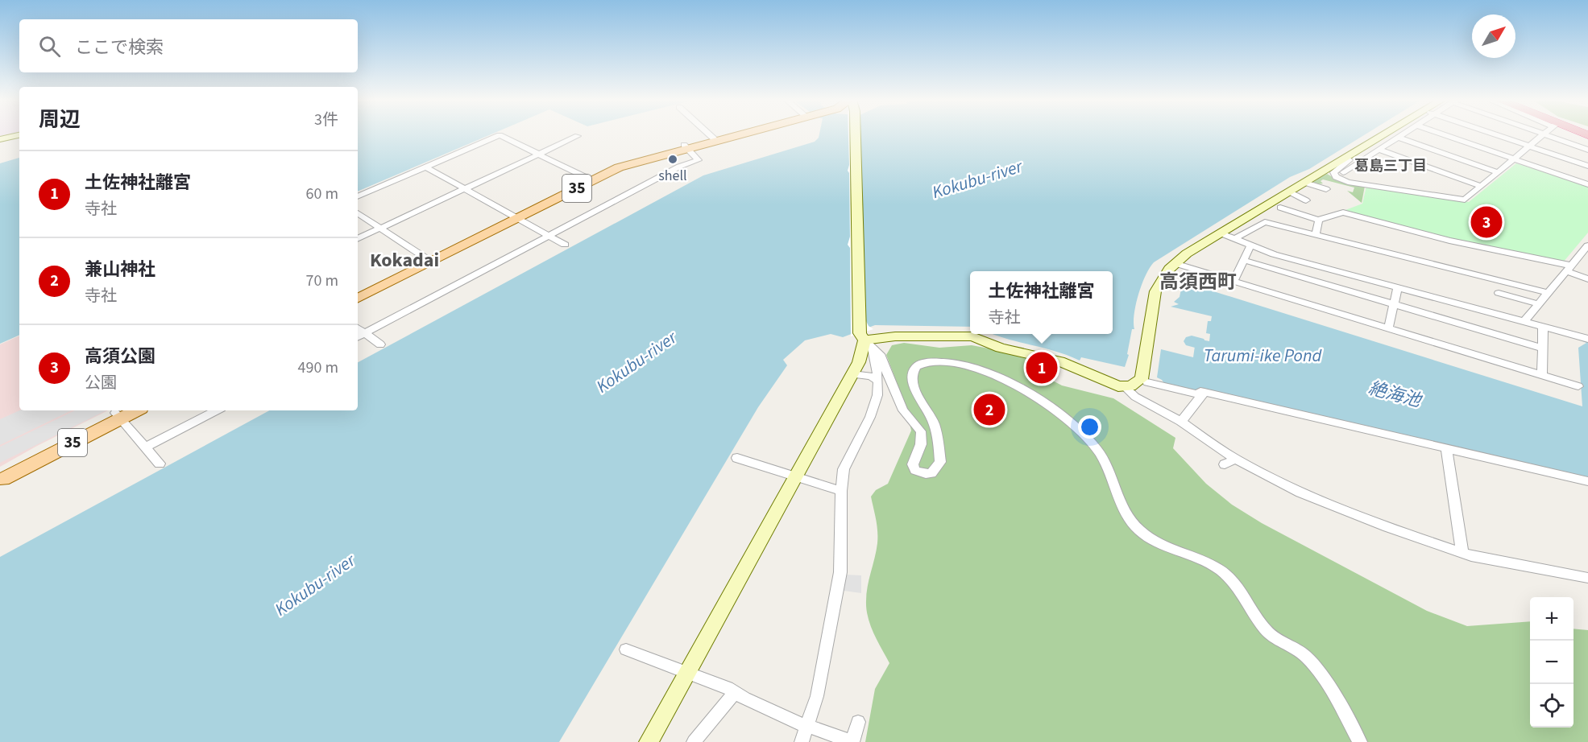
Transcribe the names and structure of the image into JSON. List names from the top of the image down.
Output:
{
  "streets": {
    "main road": ["35"]
  },
  "districts": ["葛島三丁目", "Kokadai", "高須西町"],
  "water": ["Kokubu-river", "Tarumi-ike Pond", "絶海池"],
  "places": ["shell"],
  "north": "top right",
  "page": {
    "search": "ここで検索",
    "heading": ["周辺", "3件"],
    "list": [
      {
        "mark": "1",
        "name": "土佐神社離宮",
        "note": "寺社",
        "value": "60 m"
      },
      {
        "mark": "2",
        "name": "兼山神社",
        "note": "寺社",
        "value": "70 m"
      },
      {
        "mark": "3",
        "name": "高須公園",
        "note": "公園",
        "value": "490 m"
      }
    ],
    "pins": ["3", "1", "2"],
    "popup": ["土佐神社離宮", "寺社"],
    "map_buttons": ["+", "−"]
  }
}
